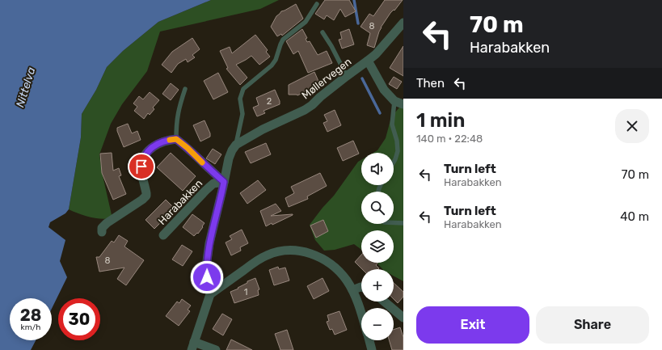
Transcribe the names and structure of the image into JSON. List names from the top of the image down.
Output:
{
  "streets": {
    "street": ["Møllervegen", "Harabakken"]
  },
  "water": ["Nittelva"],
  "house_numbers": [
    "8",
    "2",
    "8",
    "1"
  ],
  "page": {
    "turn": ["70 m", "Harabakken"],
    "then": "Then",
    "heading": ["1 min", "140 m · 22:48"],
    "map_buttons": ["+", "−"],
    "list": [
      {
        "name": "Turn left",
        "note": "Harabakken",
        "value": "70 m"
      },
      {
        "name": "Turn left",
        "note": "Harabakken",
        "value": "40 m"
      }
    ],
    "speed": "28 km/h",
    "limit": "30",
    "buttons": ["Exit", "Share"]
  }
}
